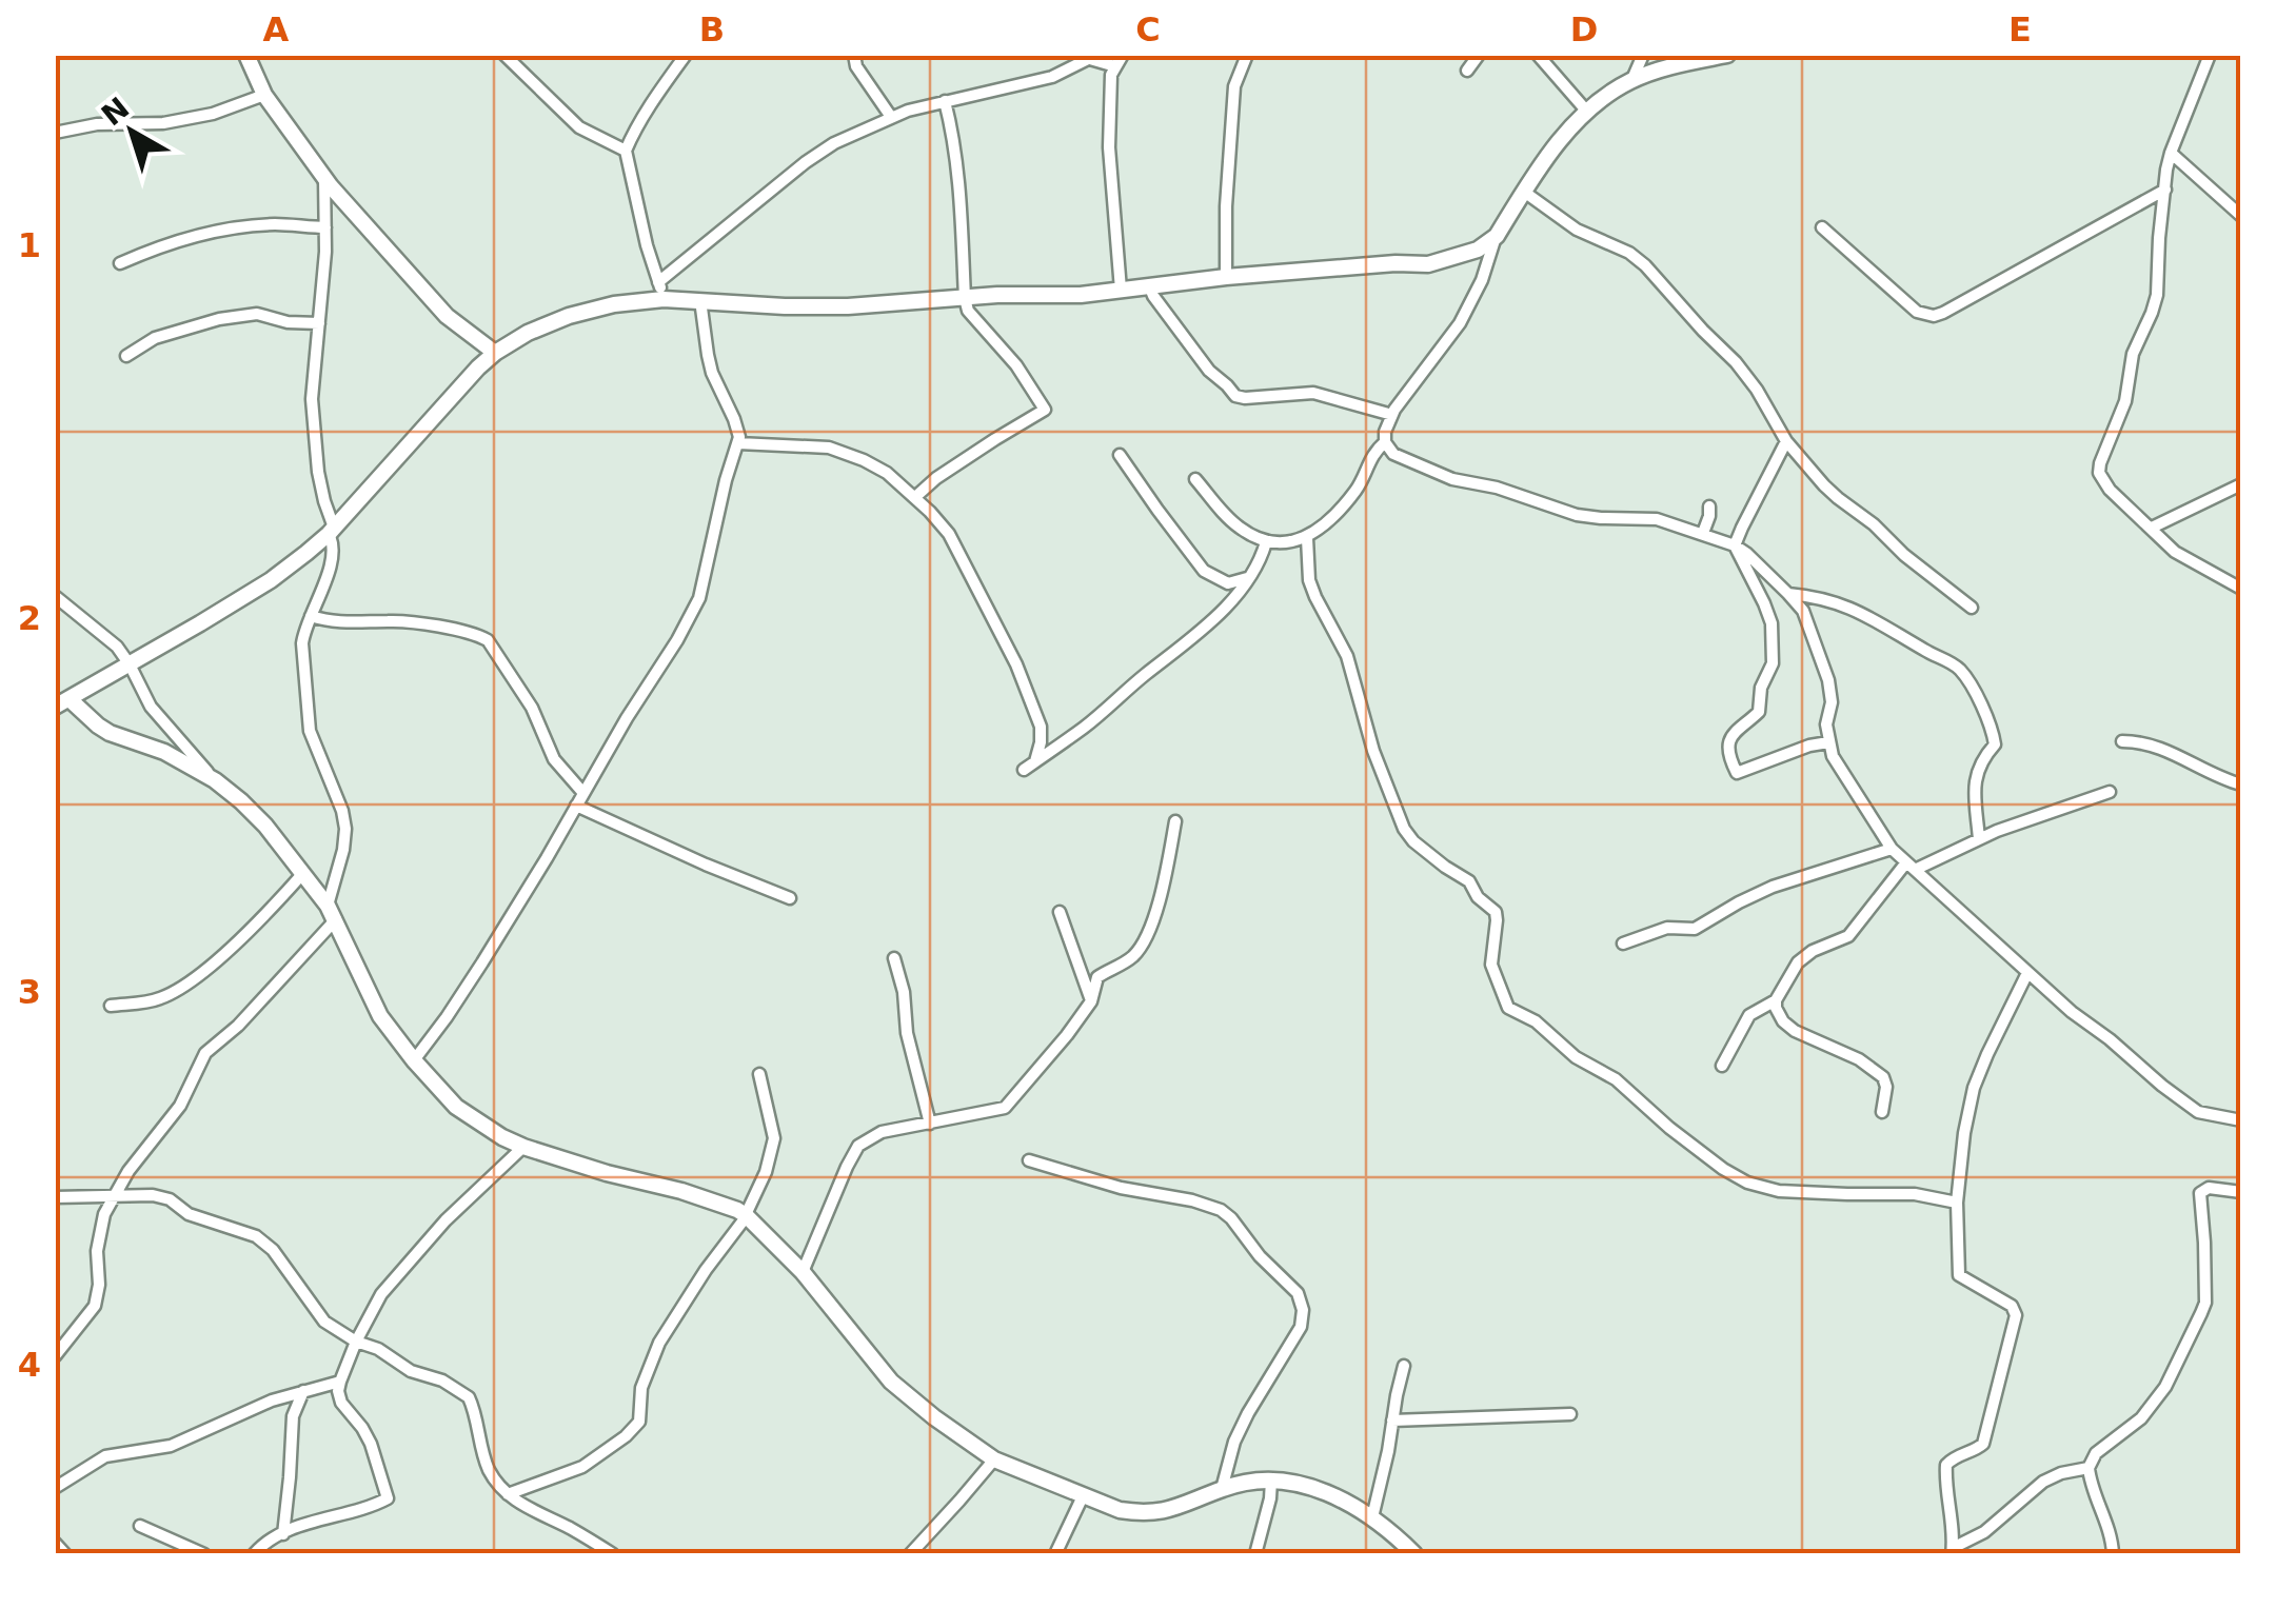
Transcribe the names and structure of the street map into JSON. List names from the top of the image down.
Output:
{
  "north": "top left",
  "grid": {
    "columns": [
      "A",
      "B",
      "C",
      "D",
      "E"
    ],
    "rows": [
      "1",
      "2",
      "3",
      "4"
    ]
  }
}
